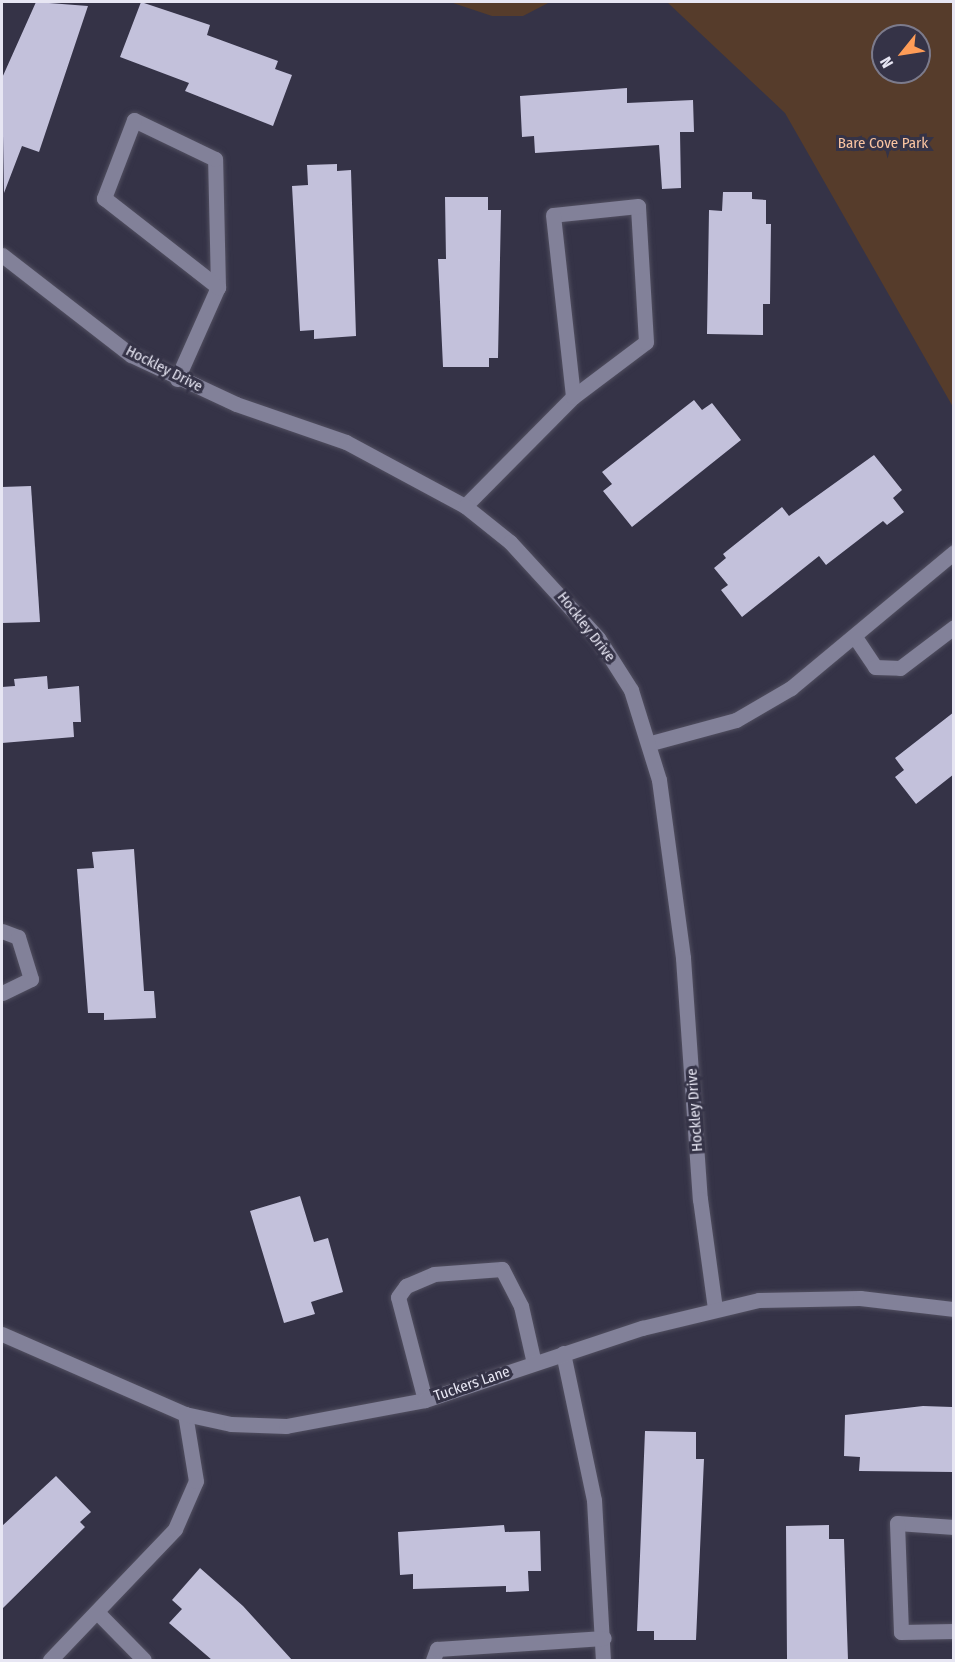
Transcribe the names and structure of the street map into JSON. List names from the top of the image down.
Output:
{
  "streets": {
    "street": ["Hockley Drive", "Tuckers Lane"]
  },
  "crossings": [
    ["Hockley Drive", "Tuckers Lane"]
  ],
  "parks": ["Bare Cove Park"],
  "north": "bottom left"
}
